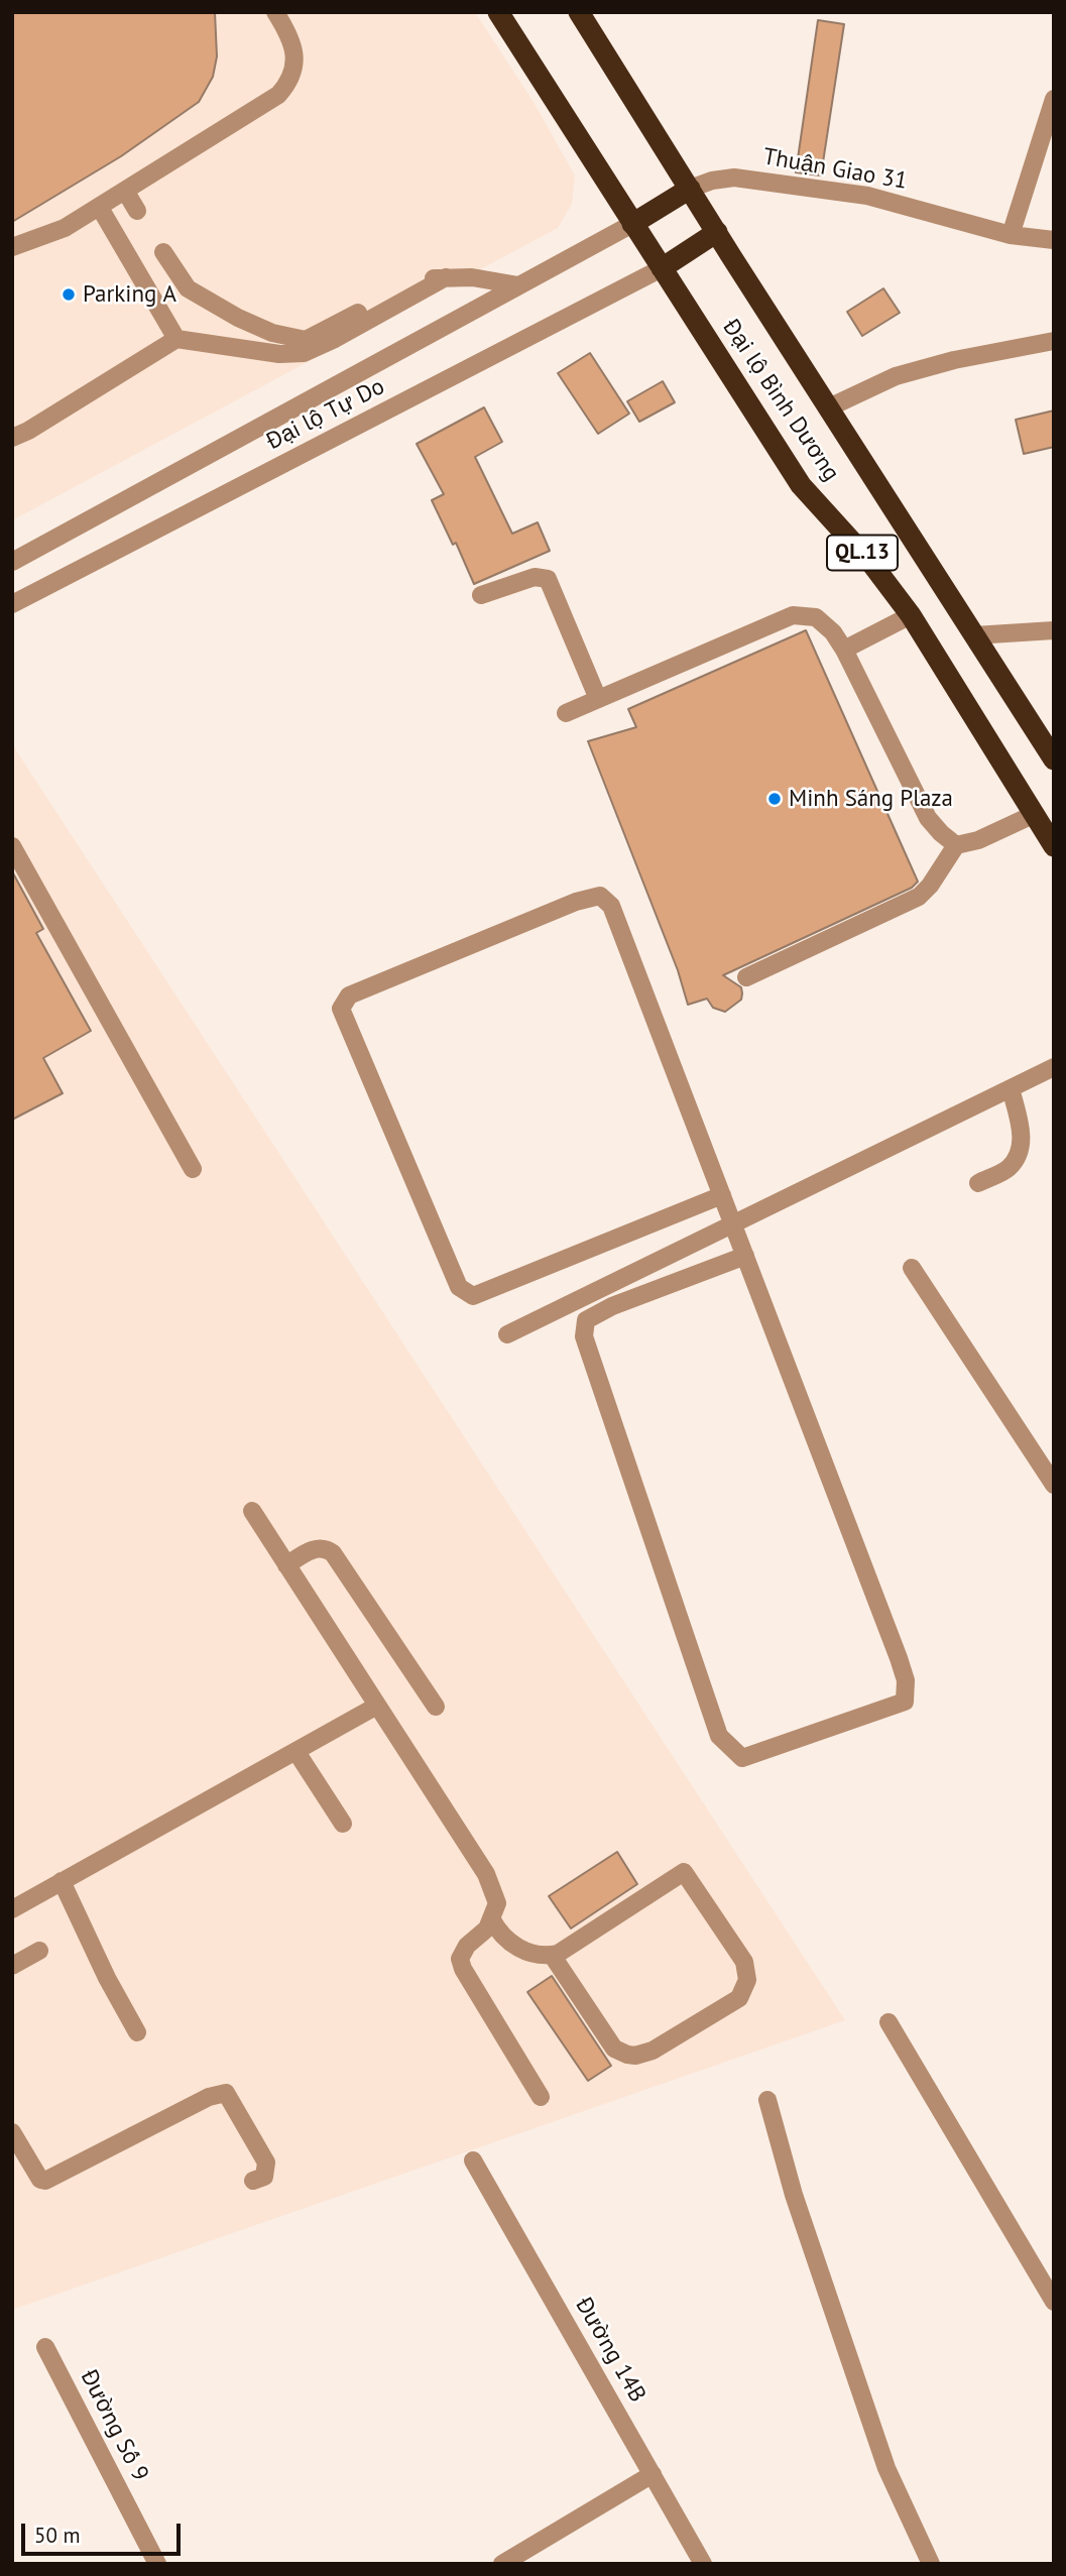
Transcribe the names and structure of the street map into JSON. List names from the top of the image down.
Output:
{
  "streets": {
    "highway": ["Đại lộ Bình Dương", "QL.13"],
    "street": [
      "Thuận Giao 31",
      "Đại lộ Tự Do",
      "Đường 14B",
      "Đường Số 9"
    ]
  },
  "crossings": [
    ["Thuận Giao 31", "Đại lộ Bình Dương"],
    ["Đại lộ Bình Dương", "Đại lộ Tự Do"]
  ],
  "places": ["Parking A", "Minh Sáng Plaza"],
  "scale_bar": "50 m"
}
